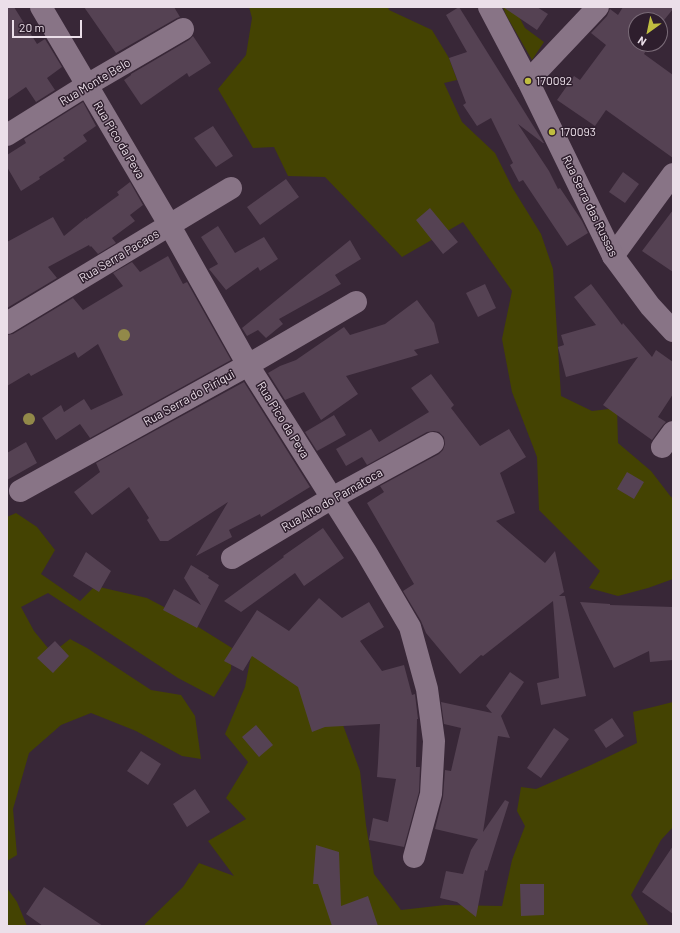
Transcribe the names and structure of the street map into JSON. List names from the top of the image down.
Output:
{
  "streets": {
    "street": [
      "Rua Monte Belo",
      "Rua Pico da Peva",
      "Rua Serra das Russas",
      "Rua Serra Pacaos",
      "Rua Serra do Piriqui",
      "Rua Alto do Parnatoca"
    ]
  },
  "crossings": [
    ["Rua Monte Belo", "Rua Pico da Peva"],
    ["Rua Pico da Peva", "Rua Serra Pacaos"],
    ["Rua Pico da Peva", "Rua Serra do Piriqui"],
    ["Rua Pico da Peva", "Rua Alto do Parnatoca"]
  ],
  "places": ["170092", "170093"],
  "scale_bar": "20 m",
  "north": "bottom left"
}
